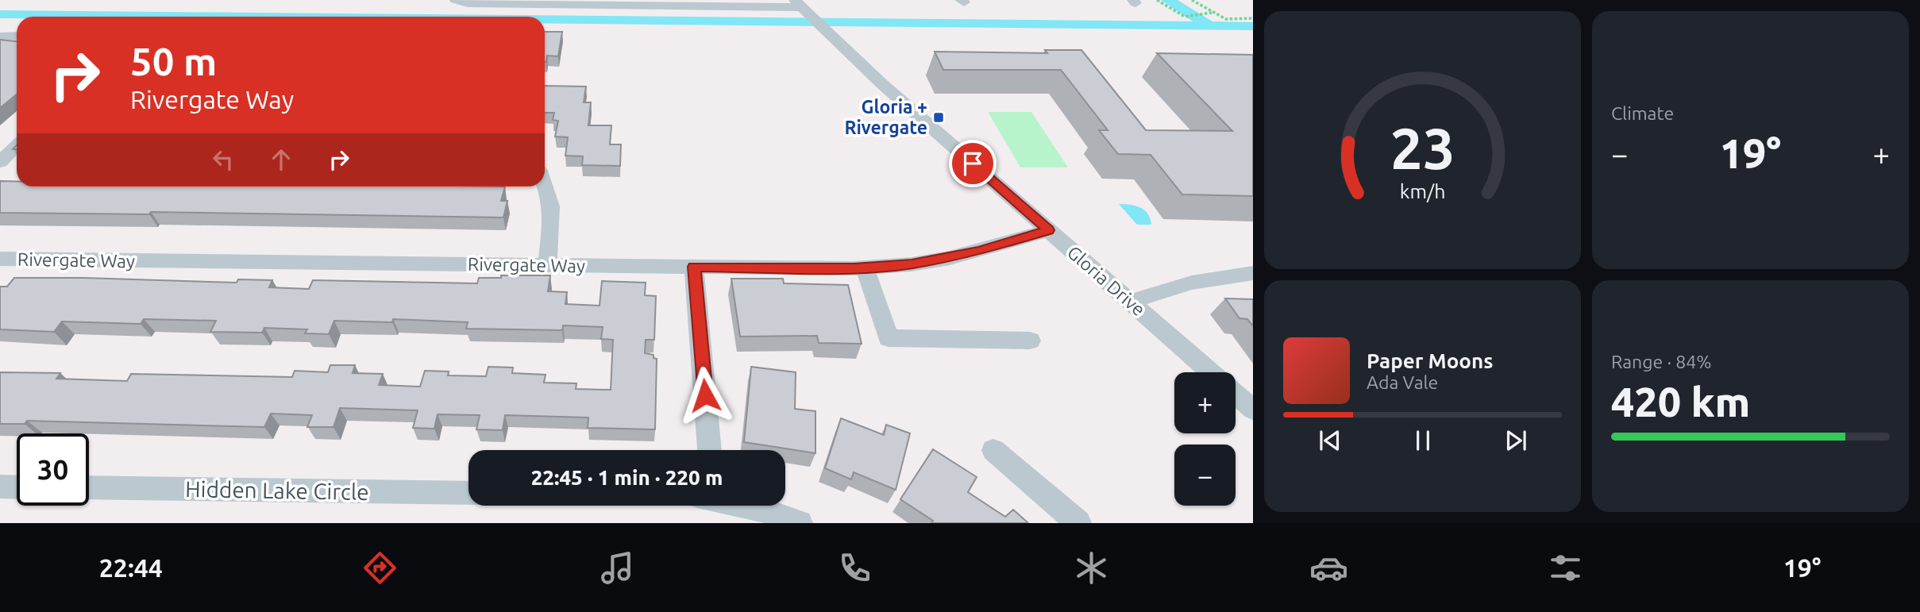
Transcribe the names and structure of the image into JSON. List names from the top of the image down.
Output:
{
  "streets": {
    "street": ["Rivergate Way", "Gloria Drive", "Hidden Lake Circle"]
  },
  "crossings": [
    ["Rivergate Way", "Gloria Drive"]
  ],
  "places": {
    "transit": ["Gloria + Rivergate"]
  },
  "page": {
    "tile": [
      "Climate",
      ["Range · 84%", "420 km"]
    ],
    "turn": ["50 m", "Rivergate Way"],
    "heat": ["−", "19°", "+"],
    "song": ["Paper Moons", "Ada Vale"],
    "map_buttons": ["+", "−"],
    "limit": "30",
    "trip": "22:45 · 1 min · 220 m",
    "tabs": ["22:44", "19°"],
    "gauge": ["23", "km/h"]
  }
}
